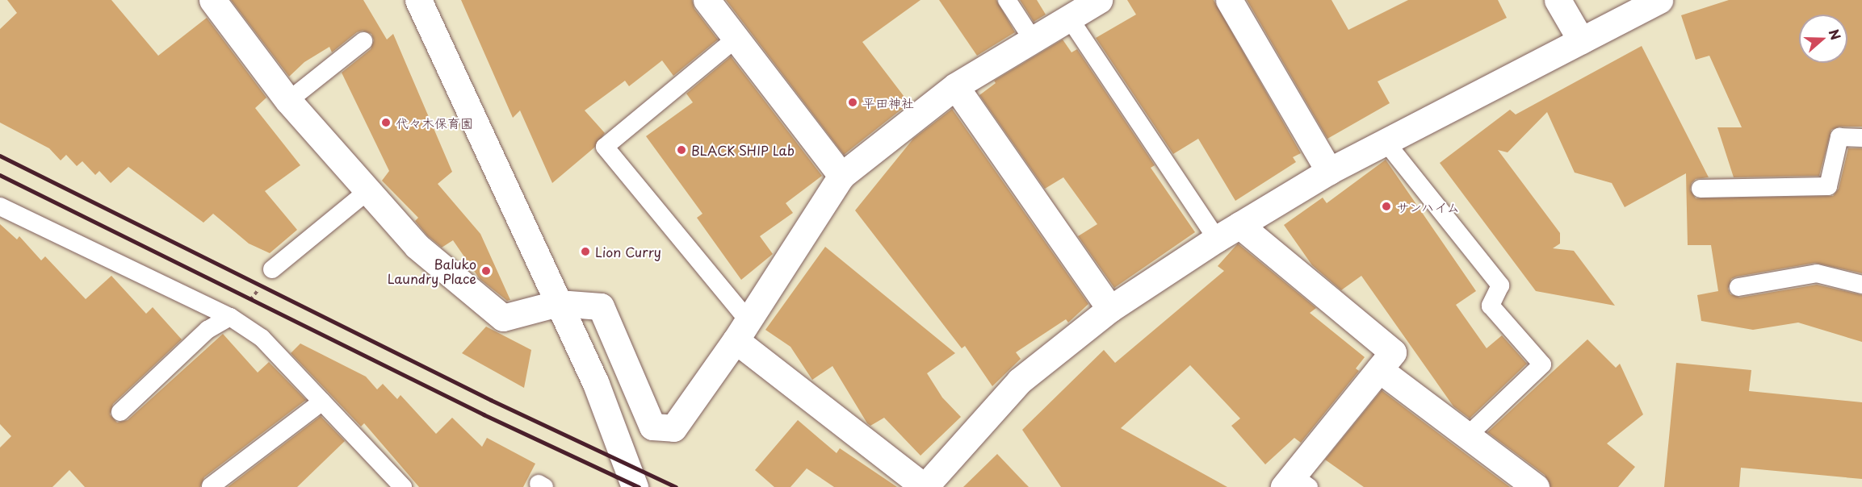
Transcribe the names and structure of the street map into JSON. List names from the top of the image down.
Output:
{
  "places": [
    "平田神社",
    "代々木保育園",
    "BLACK SHIP Lab",
    "サンハイム",
    "Lion Curry",
    "Baluko Laundry Place"
  ],
  "north": "right"
}
